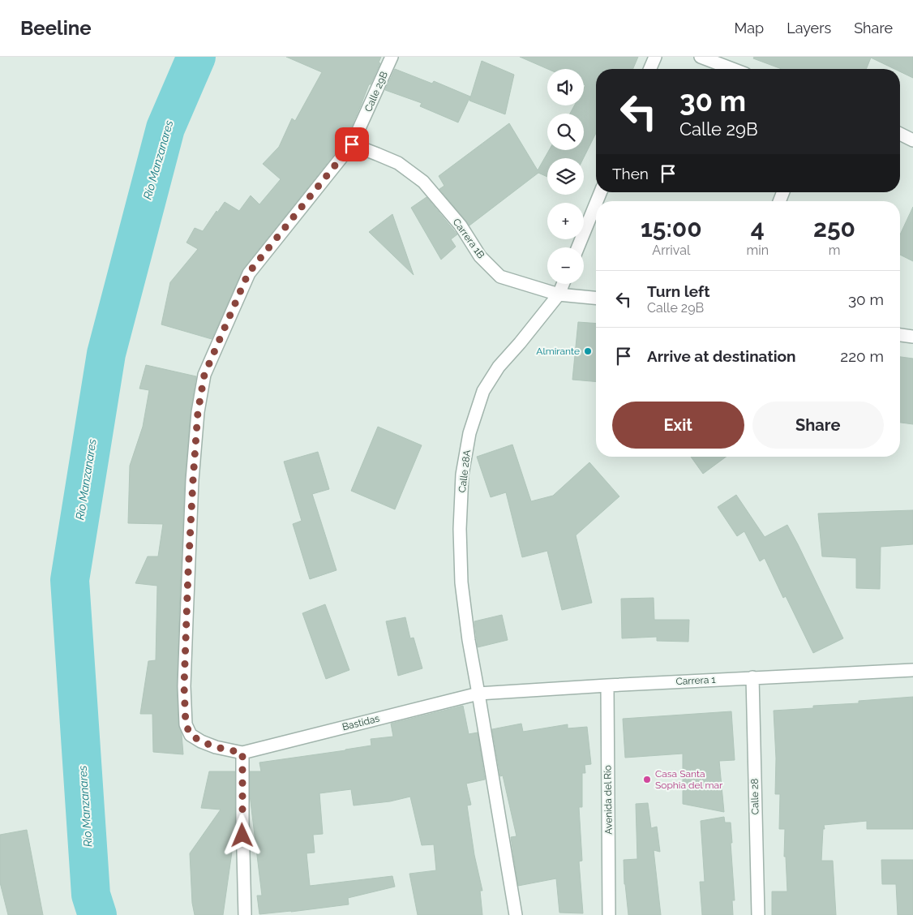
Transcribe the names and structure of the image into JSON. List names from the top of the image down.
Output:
{
  "streets": {
    "street": [
      "Calle 29B",
      "Carrera 1B",
      "Calle 28A",
      "Carrera 1",
      "Bastidas",
      "Calle 28",
      "Avenida del Río"
    ]
  },
  "crossings": [
    ["Calle 29B", "Carrera 1B"],
    ["Calle 29B", "Bastidas"],
    ["Carrera 1B", "Calle 28A"],
    ["Calle 28A", "Carrera 1"],
    ["Calle 28A", "Bastidas"],
    ["Carrera 1", "Bastidas"],
    ["Carrera 1", "Calle 28"],
    ["Carrera 1", "Avenida del Río"]
  ],
  "water": ["Río Manzanares"],
  "places": ["Almirante", "Casa Santa Sophia del mar"],
  "page": {
    "header": "Beeline",
    "nav": ["Map", "Layers", "Share"],
    "map_buttons": ["+", "−"],
    "turn": ["30 m", "Calle 29B"],
    "then": "Then",
    "eta": [
      "15:00",
      "Arrival",
      "4",
      "min",
      "250",
      "m"
    ],
    "list": [
      {
        "name": "Turn left",
        "note": "Calle 29B",
        "value": "30 m"
      },
      {
        "name": "Arrive at destination",
        "value": "220 m"
      }
    ],
    "buttons": ["Exit", "Share"]
  }
}
